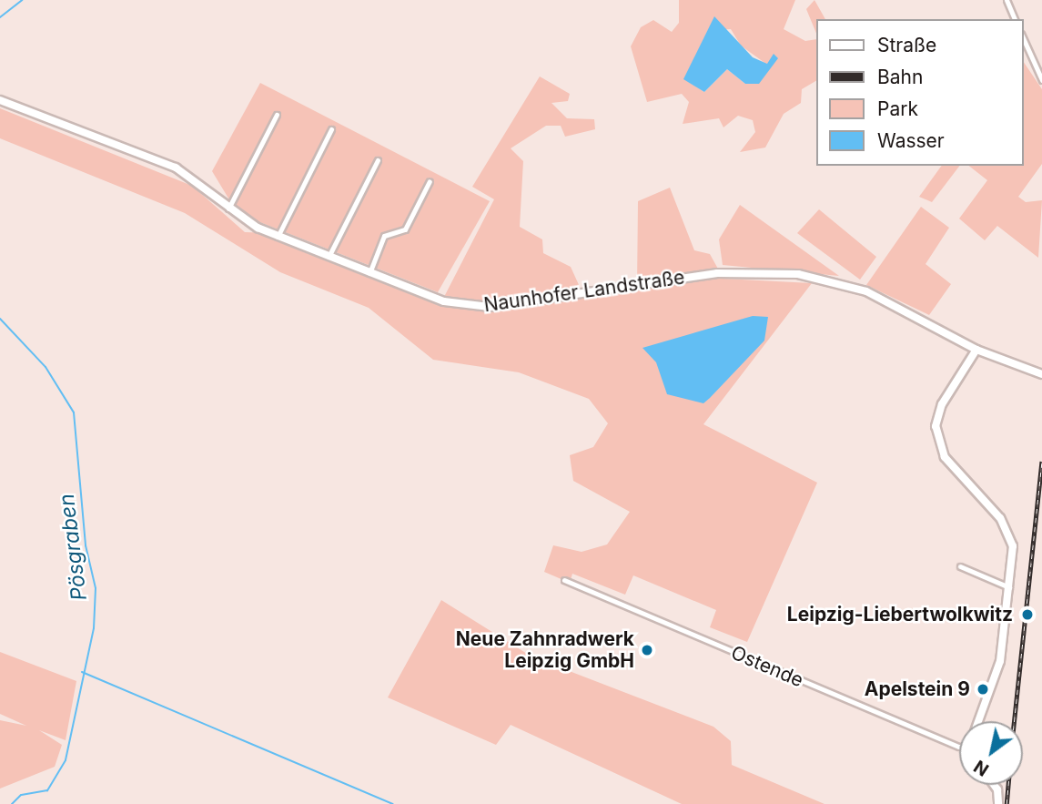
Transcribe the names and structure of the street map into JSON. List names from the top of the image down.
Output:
{
  "streets": {
    "street": ["Naunhofer Landstraße", "Ostende"]
  },
  "water": ["Pösgraben"],
  "places": ["Leipzig-Liebertwolkwitz", "Neue Zahnradwerk Leipzig GmbH", "Apelstein 9"],
  "legend": [
    "Straße",
    "Bahn",
    "Park",
    "Wasser"
  ],
  "north": "bottom left"
}
